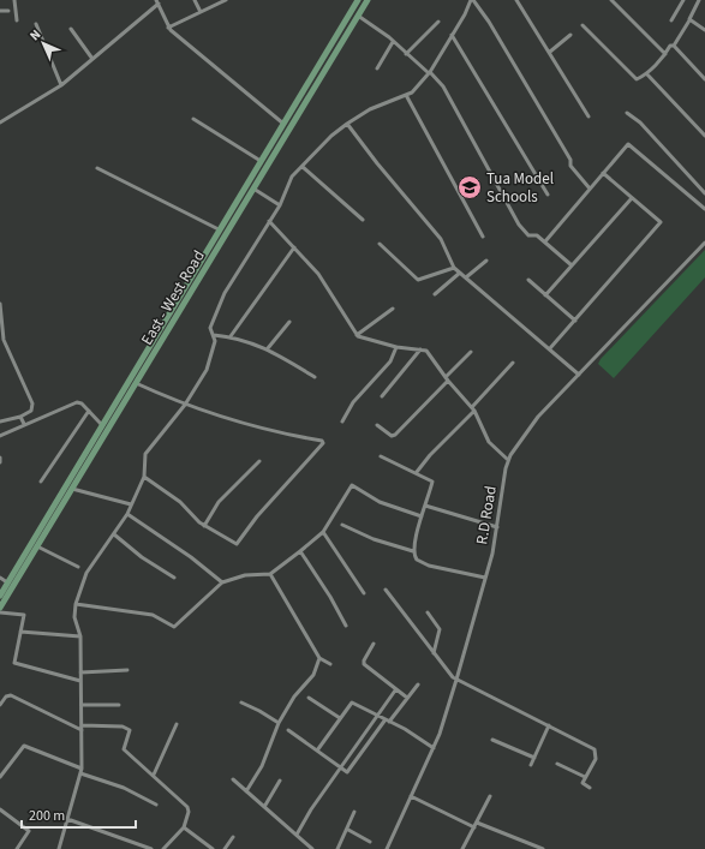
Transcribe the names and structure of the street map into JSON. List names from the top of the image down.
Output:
{
  "streets": {
    "main road": ["East - West Road"],
    "street": ["R.D Road"]
  },
  "places": {
    "school or university": ["Tua Model Schools"]
  },
  "scale_bar": "200 m",
  "north": "top left"
}
